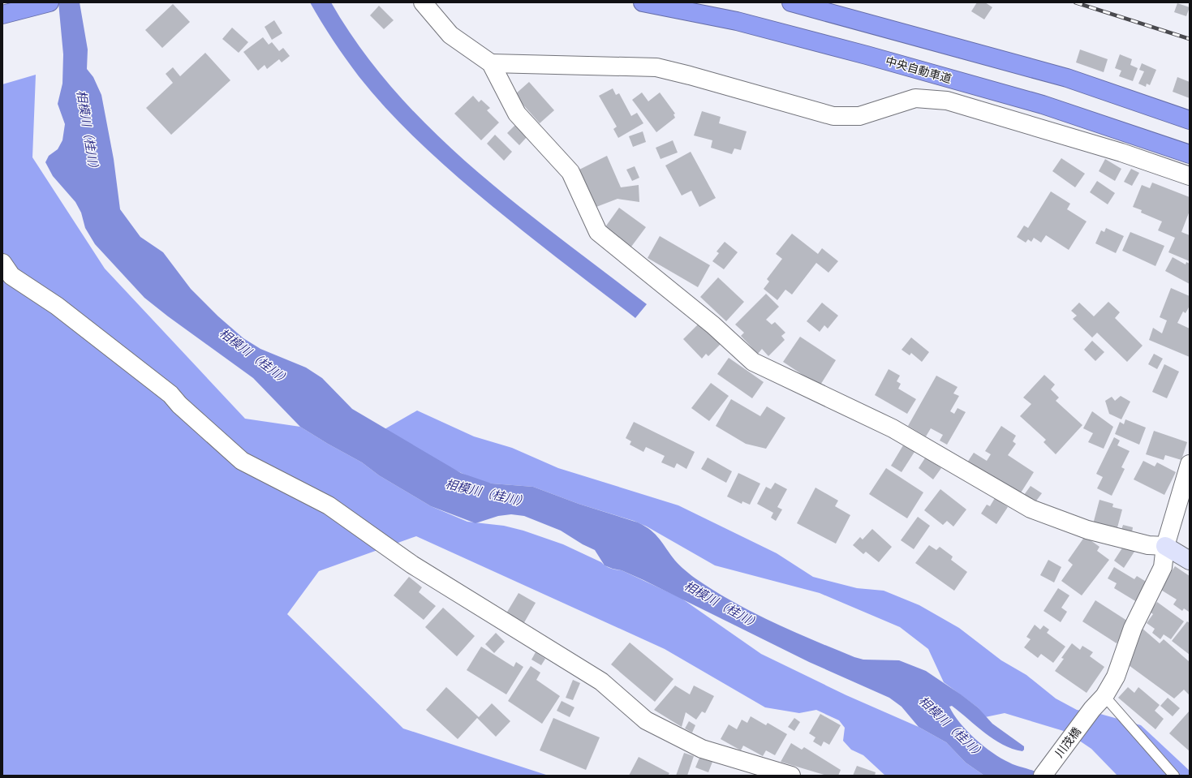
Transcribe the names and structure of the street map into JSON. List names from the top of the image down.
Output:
{
  "streets": {
    "highway": ["中央自動車道"],
    "street": ["川茂橋"]
  },
  "water": ["相模川（桂川）"]
}
